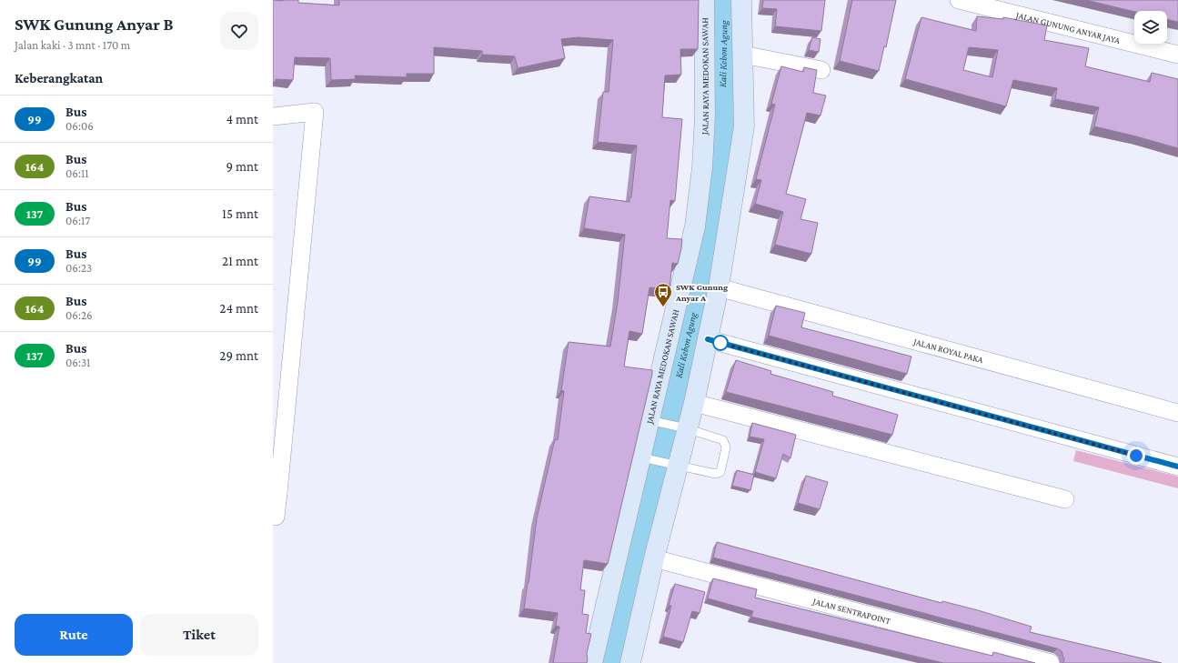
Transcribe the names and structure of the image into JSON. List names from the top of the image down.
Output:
{
  "streets": {
    "street": [
      "JALAN GUNUNG ANYAR JAYA",
      "JALAN RAYA MEDOKAN SAWAH",
      "JALAN ROYAL PAKA",
      "JALAN SENTRAPOINT"
    ]
  },
  "water": ["Kali Kebon Agung"],
  "places": {
    "bus stop": ["SWK Gunung Anyar A"]
  },
  "lines": ["bus line 99"],
  "page": {
    "heading": [
      ["SWK Gunung Anyar B", "Jalan kaki · 3 mnt · 170 m"],
      "Keberangkatan"
    ],
    "list": [
      {
        "mark": "99",
        "name": "Bus",
        "note": "06:06",
        "value": "4 mnt"
      },
      {
        "mark": "164",
        "name": "Bus",
        "note": "06:11",
        "value": "9 mnt"
      },
      {
        "mark": "137",
        "name": "Bus",
        "note": "06:17",
        "value": "15 mnt"
      },
      {
        "mark": "99",
        "name": "Bus",
        "note": "06:23",
        "value": "21 mnt"
      },
      {
        "mark": "164",
        "name": "Bus",
        "note": "06:26",
        "value": "24 mnt"
      },
      {
        "mark": "137",
        "name": "Bus",
        "note": "06:31",
        "value": "29 mnt"
      }
    ],
    "buttons": ["Rute", "Tiket"]
  }
}
